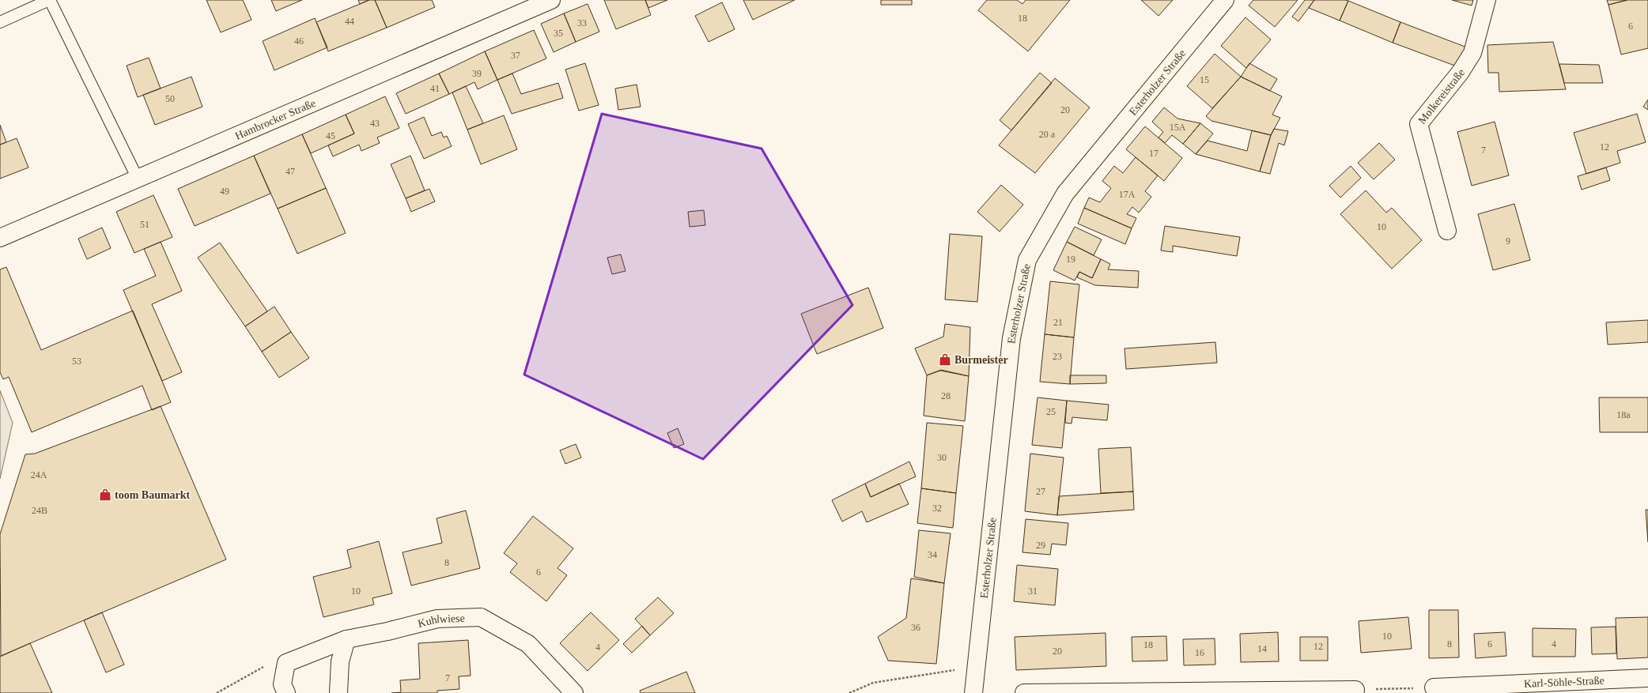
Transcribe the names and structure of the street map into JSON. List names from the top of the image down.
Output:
{
  "streets": {
    "street": [
      "Esterholzer Straße",
      "Molkereistraße",
      "Hambrocker Straße",
      "Kuhlwiese",
      "Karl-Söhle-Straße"
    ]
  },
  "places": {
    "shop": ["Burmeister", "toom Baumarkt"]
  },
  "house_numbers": [
    "18",
    "44",
    "33",
    "6",
    "35",
    "46",
    "37",
    "39",
    "15",
    "41",
    "50",
    "20",
    "43",
    "15A",
    "20 a",
    "45",
    "12",
    "7",
    "17",
    "47",
    "49",
    "17A",
    "51",
    "10",
    "9",
    "19",
    "21",
    "23",
    "53",
    "28",
    "25",
    "18a",
    "30",
    "24A",
    "27",
    "32",
    "24B",
    "29",
    "34",
    "8",
    "6",
    "10",
    "31",
    "36",
    "10",
    "8",
    "6",
    "4",
    "18",
    "12",
    "4",
    "14",
    "20",
    "16",
    "7"
  ]
}
